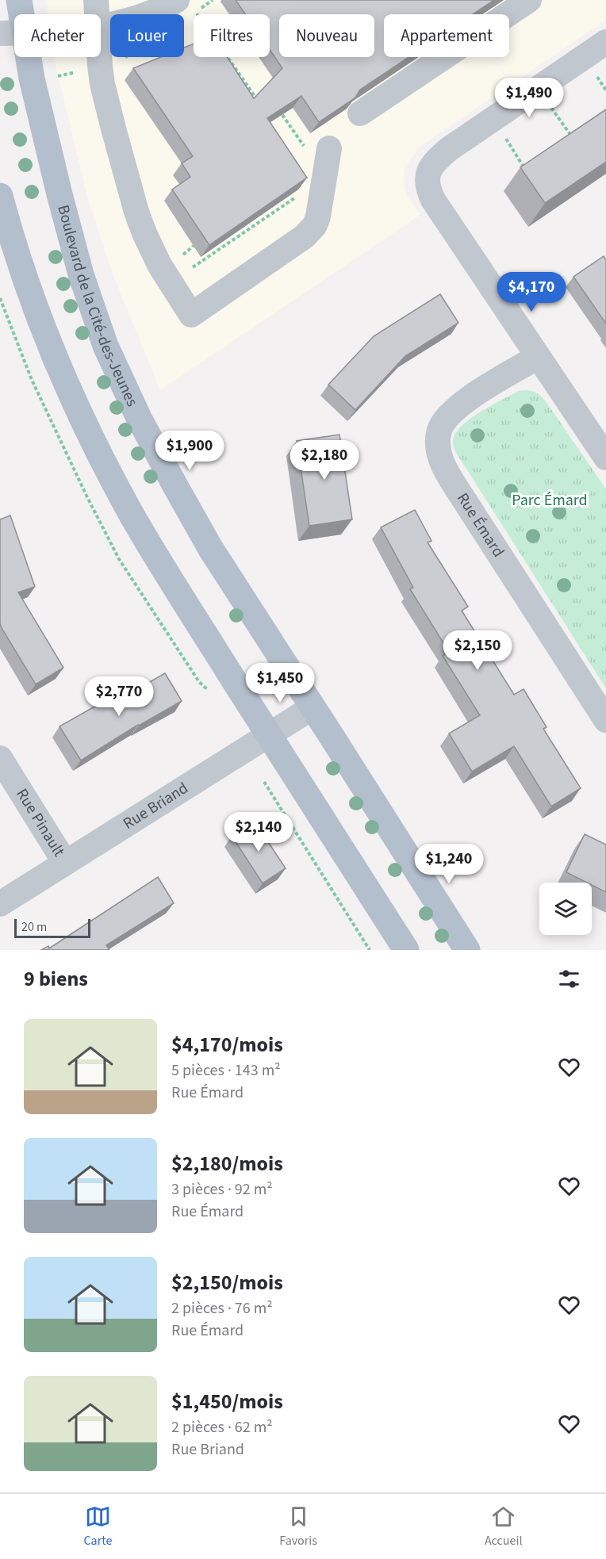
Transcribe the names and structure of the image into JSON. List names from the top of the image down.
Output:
{
  "streets": {
    "main road": ["Boulevard de la Cité-des-Jeunes"],
    "street": ["Rue Émard", "Rue Briand", "Rue Pinault"]
  },
  "crossings": [
    ["Boulevard de la Cité-des-Jeunes", "Rue Briand"],
    ["Rue Briand", "Rue Pinault"]
  ],
  "parks": ["Parc Émard"],
  "scale_bar": "20 m",
  "page": {
    "chip": [
      "Acheter",
      "Louer",
      "Filtres",
      "Nouveau",
      "Appartement"
    ],
    "price": [
      "$1,490",
      "$4,170",
      "$1,900",
      "$2,180",
      "$2,150",
      "$1,450",
      "$2,770",
      "$2,140",
      "$1,240"
    ],
    "scale": "20 m",
    "heading": "9 biens",
    "list": [
      {
        "name": "$4,170/mois",
        "note": "5 pièces · 143 m² · Rue Émard"
      },
      {
        "name": "$2,180/mois",
        "note": "3 pièces · 92 m² · Rue Émard"
      },
      {
        "name": "$2,150/mois",
        "note": "2 pièces · 76 m² · Rue Émard"
      },
      {
        "name": "$1,450/mois",
        "note": "2 pièces · 62 m² · Rue Briand"
      }
    ],
    "tabs": ["Carte", "Favoris", "Accueil"]
  }
}
